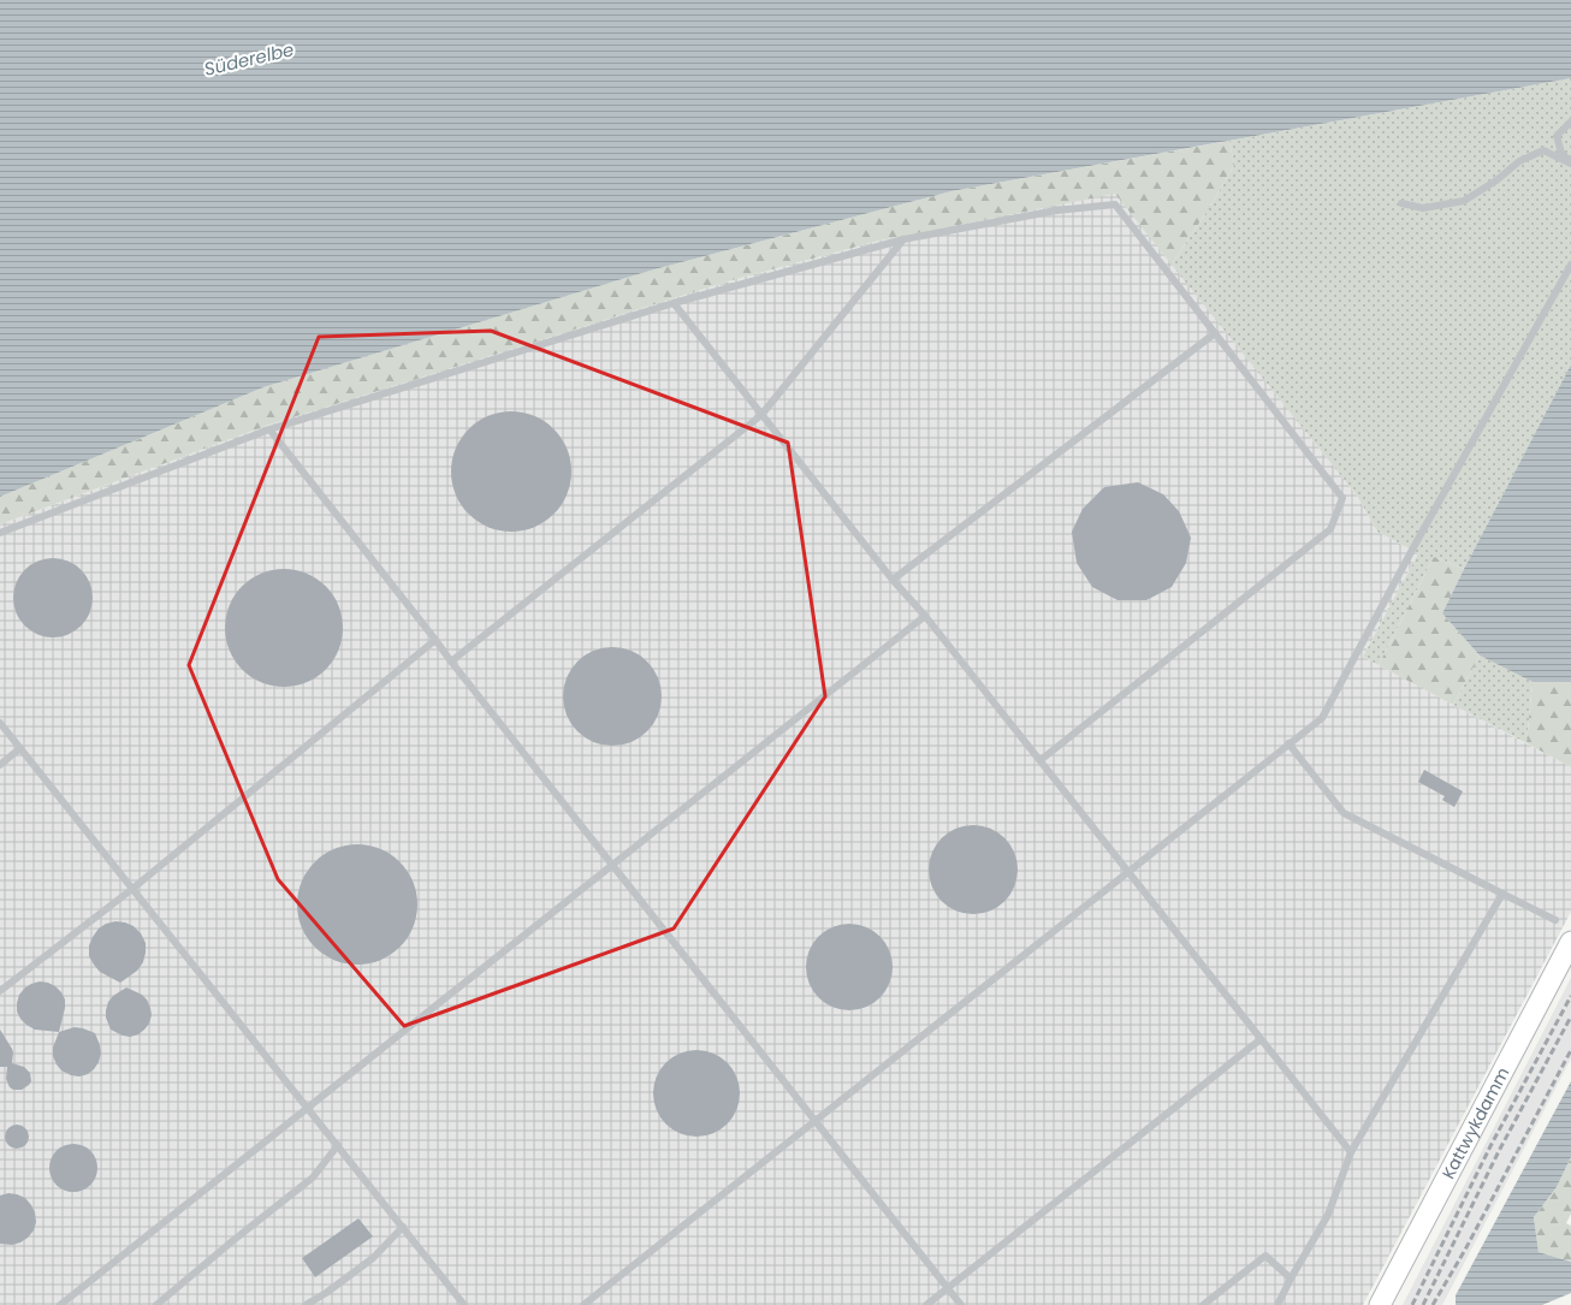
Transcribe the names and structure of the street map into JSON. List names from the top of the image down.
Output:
{
  "streets": {
    "main road": ["Kattwykdamm"]
  },
  "water": ["Süderelbe"]
}
